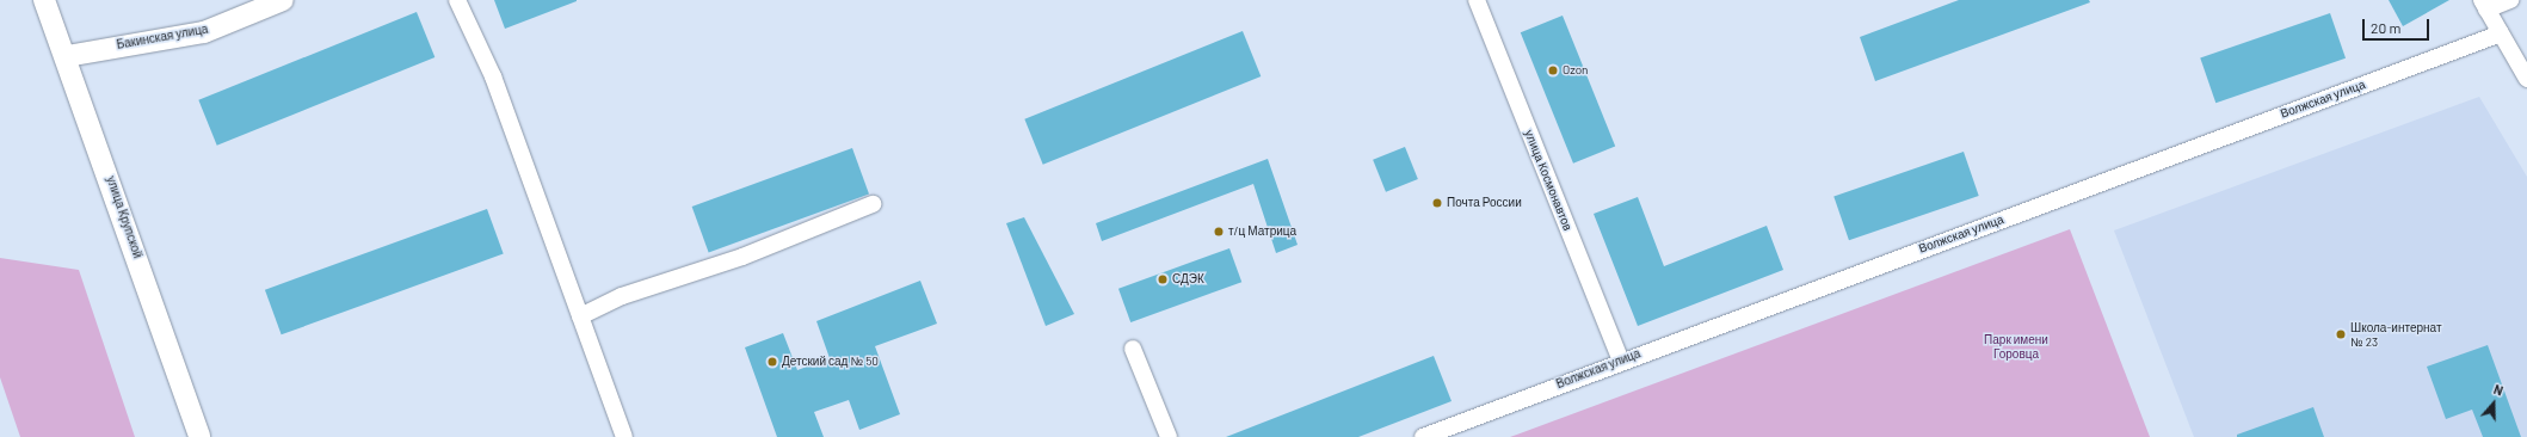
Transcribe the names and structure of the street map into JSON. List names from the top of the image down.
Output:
{
  "streets": {
    "street": [
      "Бакинская улица",
      "Волжская улица",
      "улица Космонавтов",
      "улица Крупской"
    ]
  },
  "crossings": [
    ["Бакинская улица", "улица Крупской"],
    ["Волжская улица", "улица Космонавтов"]
  ],
  "parks": ["Парк имени Горовца"],
  "places": [
    "Ozon",
    "Почта России",
    "т/ц Матрица",
    "СДЭК",
    "Школа-интернат № 23",
    "Детский сад № 50"
  ],
  "scale_bar": "20 m",
  "north": "top"
}
